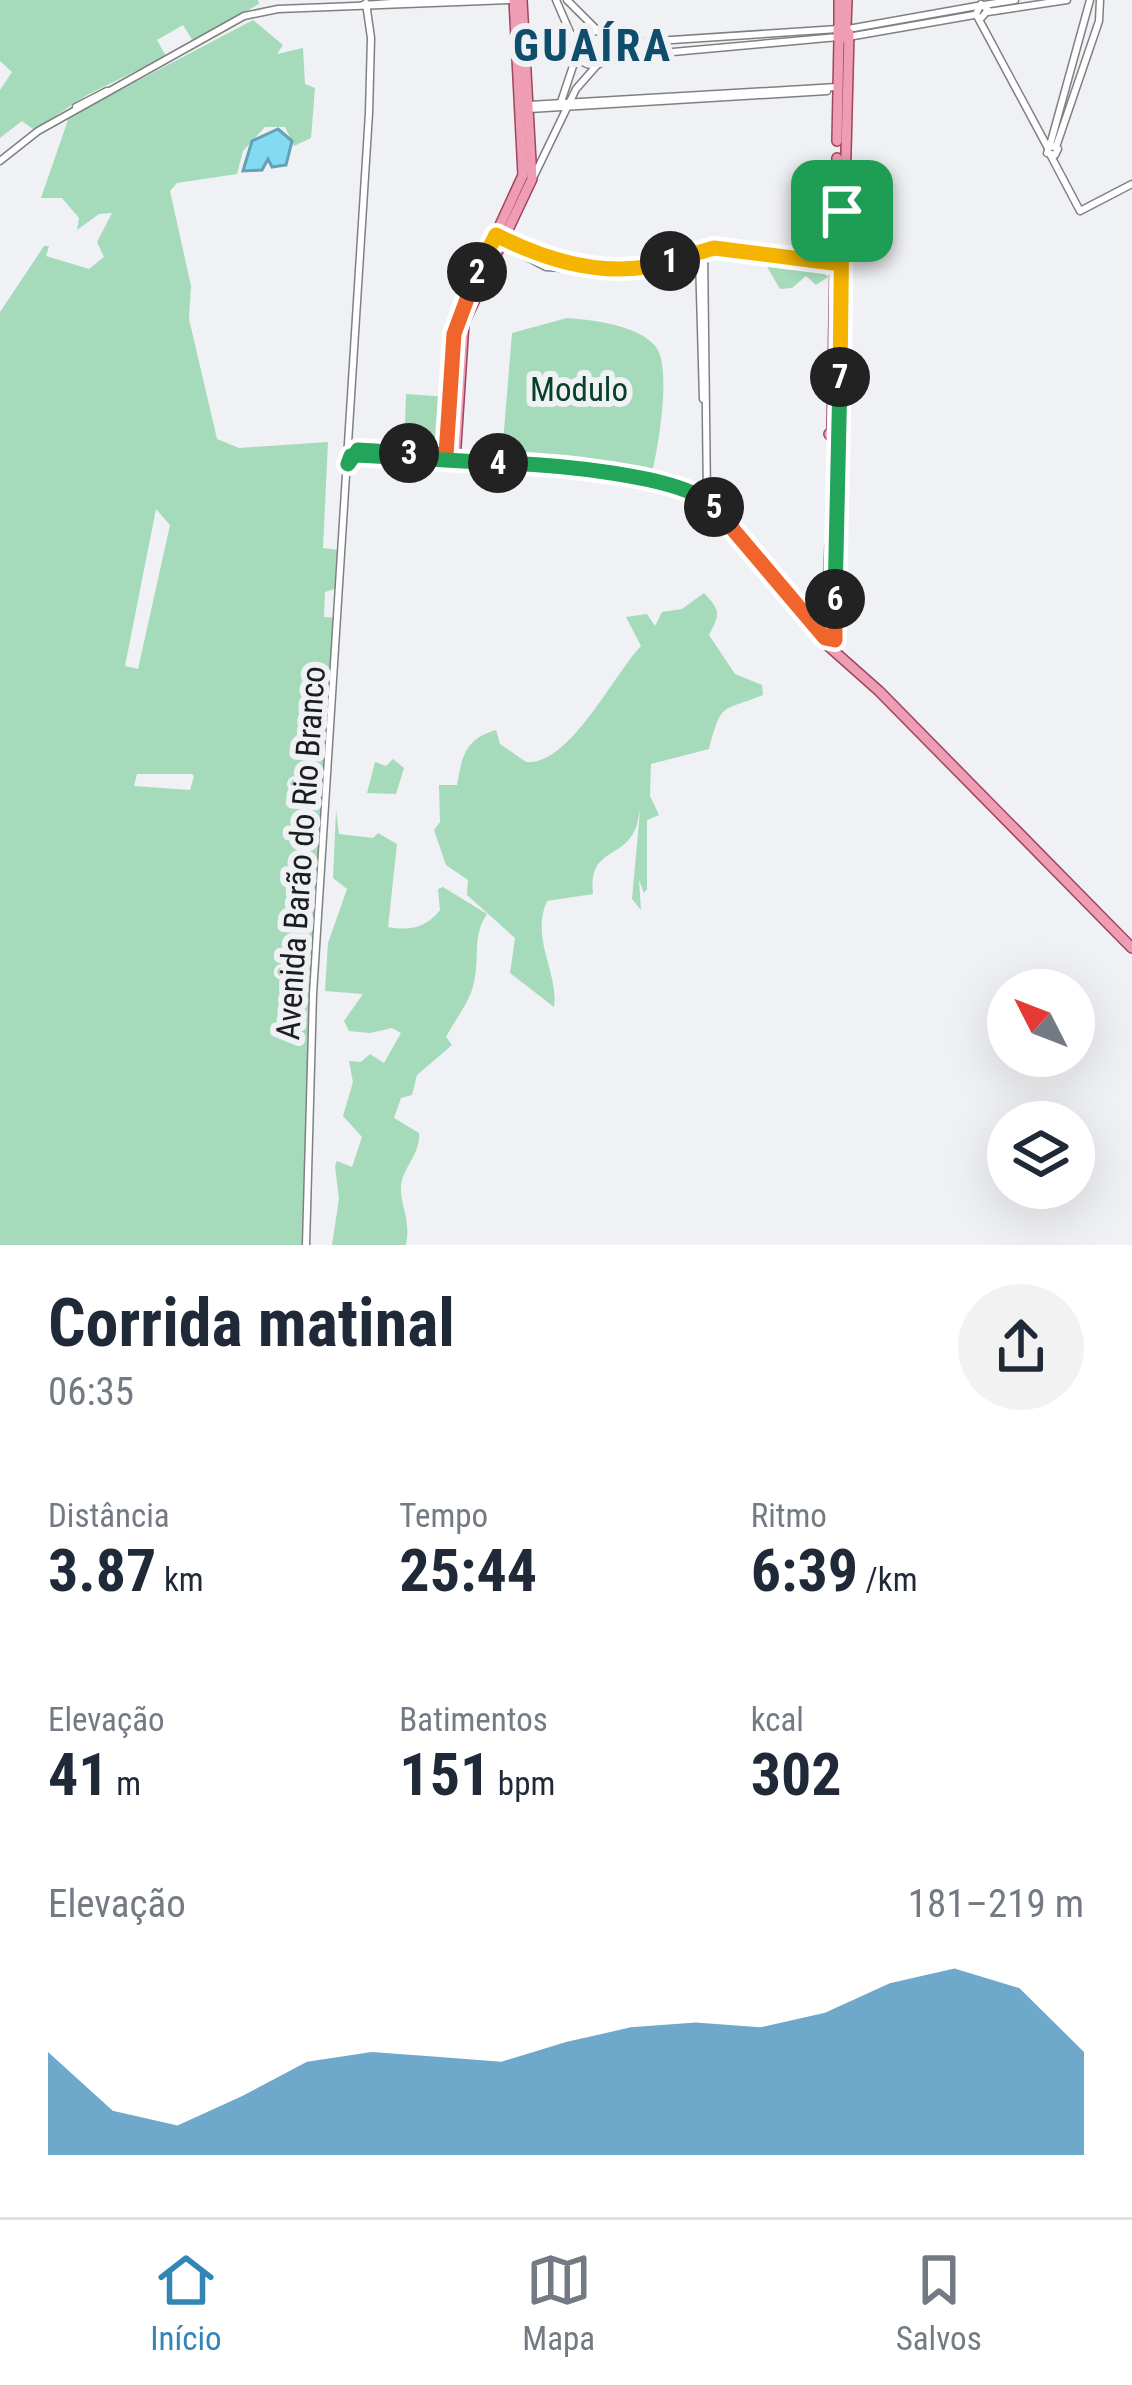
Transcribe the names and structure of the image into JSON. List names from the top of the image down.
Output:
{
  "streets": {
    "street": ["Avenida Barão do Rio Branco"]
  },
  "districts": ["GUAÍRA"],
  "parks": ["Modulo"],
  "north": "top left",
  "page": {
    "pins": [
      "1",
      "2",
      "7",
      "3",
      "4",
      "5",
      "6"
    ],
    "heading": ["Corrida matinal", "06:35"],
    "stats": [
      ["Distância", "3.87 km"],
      ["Tempo", "25:44"],
      ["Ritmo", "6:39 /km"],
      ["Elevação", "41 m"],
      ["Batimentos", "151 bpm"],
      ["kcal", "302"]
    ],
    "chart": ["Elevação", "181–219 m"],
    "tabs": ["Início", "Mapa", "Salvos"]
  }
}
